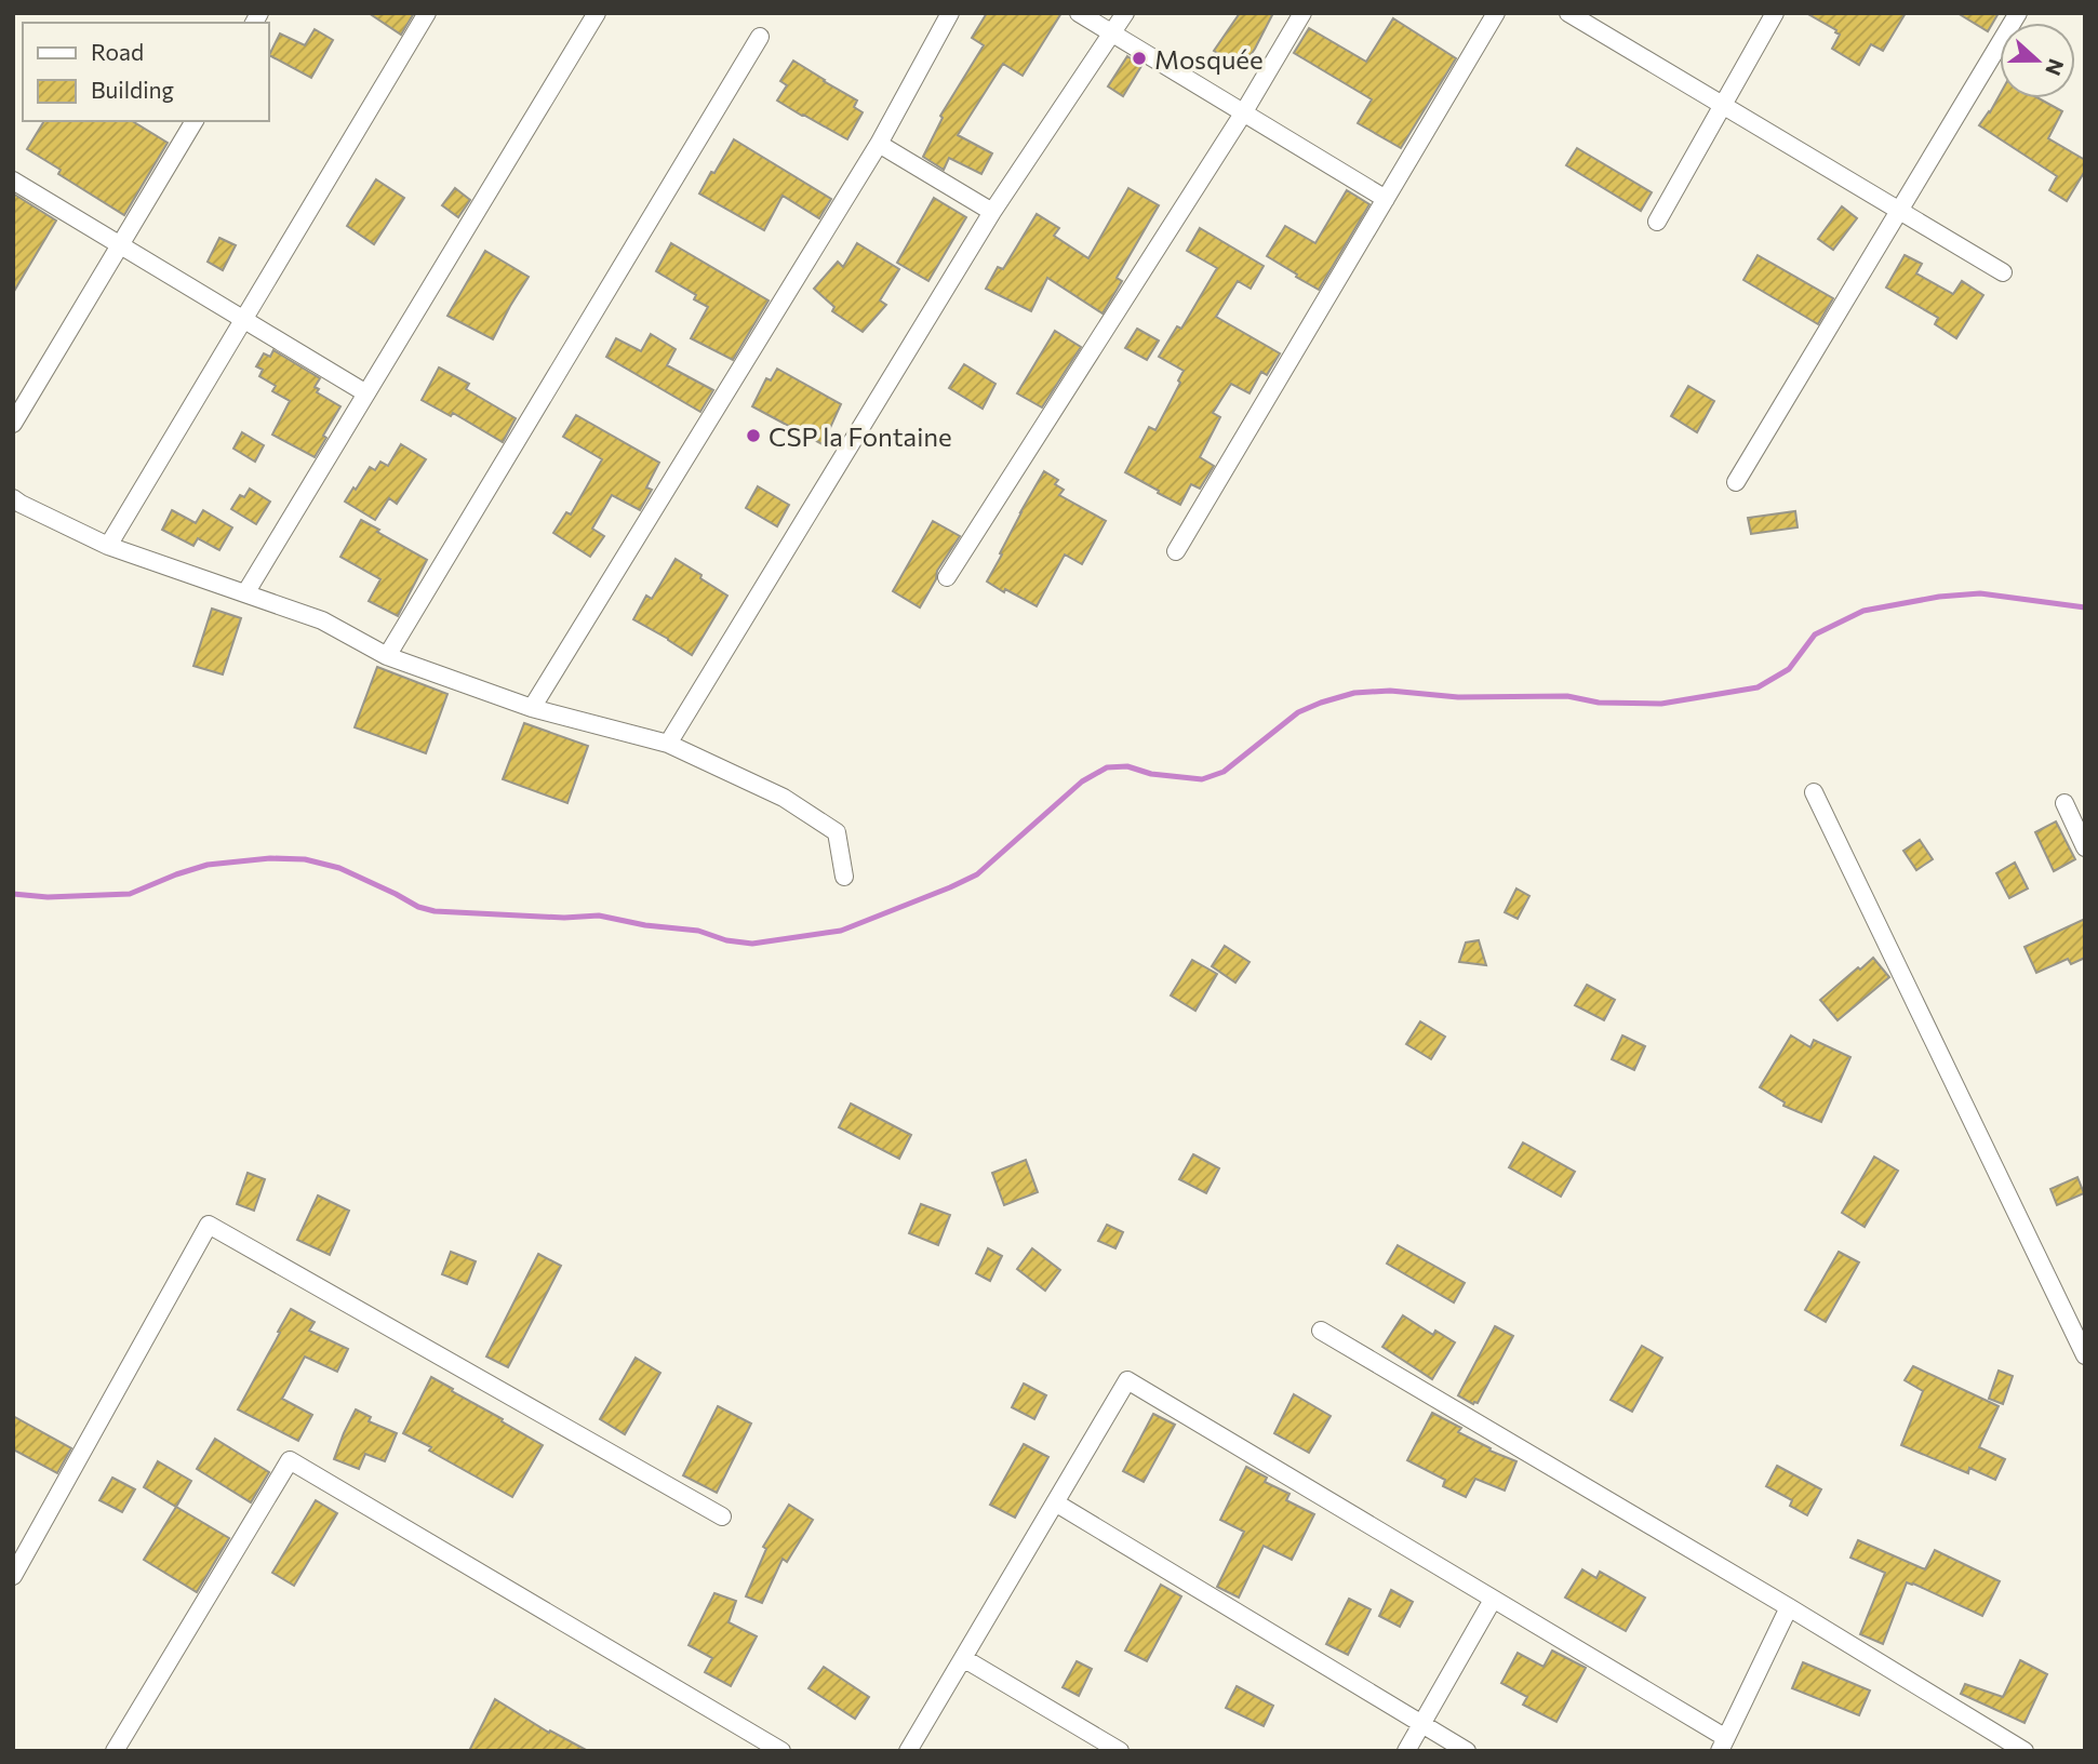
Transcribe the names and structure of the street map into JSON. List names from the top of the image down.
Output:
{
  "places": ["Mosquée", "CSP la Fontaine"],
  "legend": ["Road", "Building"],
  "north": "right"
}
